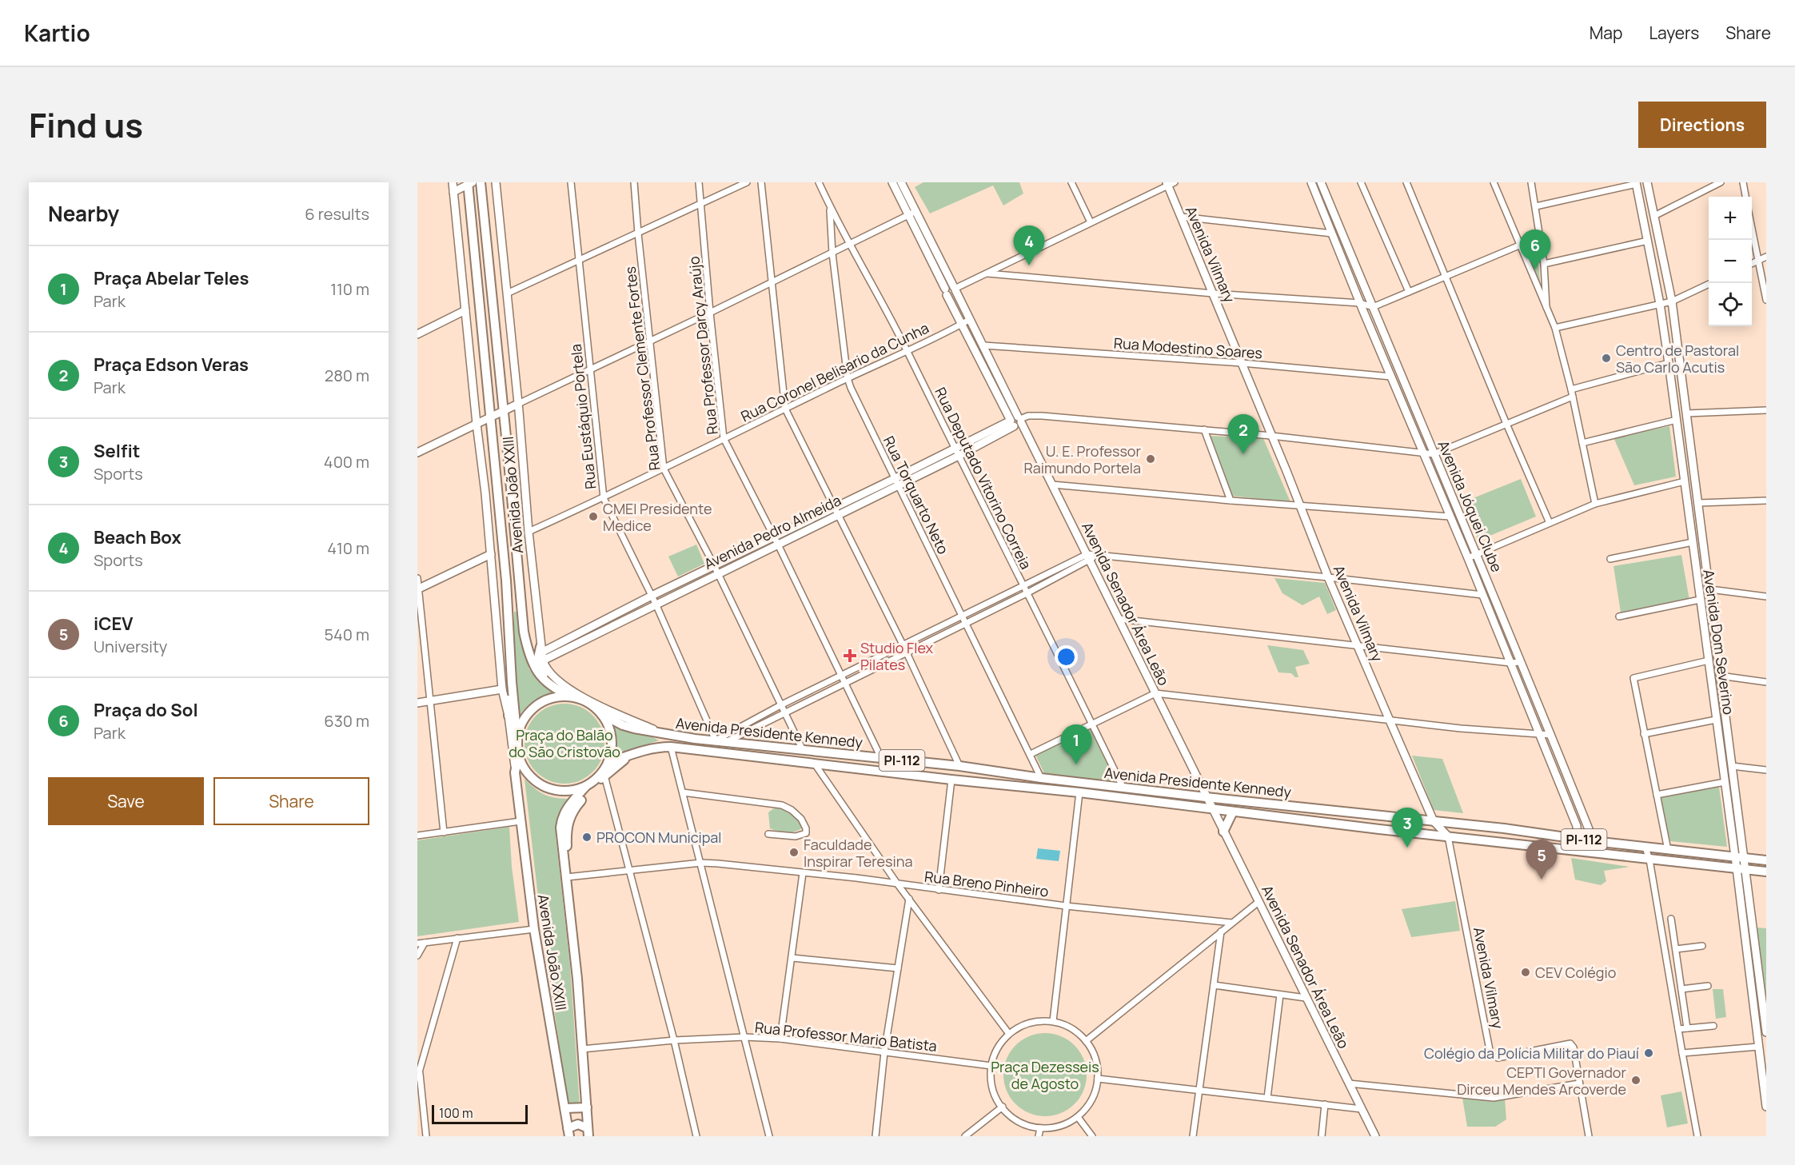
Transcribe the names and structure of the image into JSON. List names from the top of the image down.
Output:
{
  "streets": {
    "main road": ["Avenida João XXIII", "Avenida Presidente Kennedy", "PI-112"],
    "street": [
      "Avenida Vilmary",
      "Rua Professor Darcy Araújo",
      "Rua Modestino Soares",
      "Rua Professor Clemente Fortes",
      "Rua Coronel Belisario da Cunha",
      "Rua Eustáquio Portela",
      "Rua Deputado Vitorino Correia",
      "Rua Torquarto Neto",
      "Avenida Jóquei Clube",
      "Avenida Pedro Almeida",
      "Avenida Senador Área Leão",
      "Avenida Dom Severino",
      "Rua Breno Pinheiro",
      "Rua Professor Mario Batista"
    ]
  },
  "crossings": [
    ["Avenida Vilmary", "Rua Modestino Soares"],
    ["Avenida Vilmary", "Avenida Pedro Almeida"],
    ["Avenida Vilmary", "Avenida Presidente Kennedy"],
    ["Rua Professor Darcy Araújo", "Rua Coronel Belisario da Cunha"],
    ["Rua Professor Darcy Araújo", "Avenida Pedro Almeida"],
    ["Rua Professor Darcy Araújo", "Avenida Presidente Kennedy"],
    ["Rua Modestino Soares", "Avenida Jóquei Clube"],
    ["Rua Modestino Soares", "Avenida Senador Área Leão"],
    ["Rua Professor Clemente Fortes", "Rua Coronel Belisario da Cunha"],
    ["Rua Professor Clemente Fortes", "Avenida Pedro Almeida"],
    ["Rua Professor Clemente Fortes", "Avenida Presidente Kennedy"],
    ["Rua Coronel Belisario da Cunha", "Rua Eustáquio Portela"],
    ["Rua Coronel Belisario da Cunha", "Rua Deputado Vitorino Correia"],
    ["Rua Coronel Belisario da Cunha", "Avenida João XXIII"],
    ["Rua Coronel Belisario da Cunha", "Rua Torquarto Neto"],
    ["Rua Coronel Belisario da Cunha", "Avenida Senador Área Leão"],
    ["Rua Eustáquio Portela", "Avenida Pedro Almeida"],
    ["Rua Eustáquio Portela", "Avenida Presidente Kennedy"],
    ["Rua Deputado Vitorino Correia", "Rua Torquarto Neto"],
    ["Rua Deputado Vitorino Correia", "Avenida Pedro Almeida"],
    ["Rua Deputado Vitorino Correia", "Avenida Presidente Kennedy"],
    ["Avenida João XXIII", "Avenida Pedro Almeida"],
    ["Avenida João XXIII", "Avenida Presidente Kennedy"],
    ["Avenida João XXIII", "Rua Breno Pinheiro"],
    ["Avenida João XXIII", "Rua Professor Mario Batista"],
    ["Rua Torquarto Neto", "Avenida Pedro Almeida"],
    ["Rua Torquarto Neto", "Avenida Presidente Kennedy"],
    ["Avenida Jóquei Clube", "Avenida Pedro Almeida"],
    ["Avenida Jóquei Clube", "Avenida Presidente Kennedy"],
    ["Avenida Pedro Almeida", "Avenida Senador Área Leão"],
    ["Avenida Senador Área Leão", "Avenida Presidente Kennedy"],
    ["Avenida Dom Severino", "Avenida Presidente Kennedy"],
    ["Avenida Dom Severino", "PI-112"],
    ["Avenida Presidente Kennedy", "PI-112"]
  ],
  "parks": ["Praça do Balão do São Cristovão", "Praça Dezesseis de Agosto"],
  "places": {
    "other": [
      "Centro de Pastoral São Carlo Acutis",
      "U. E. Professor Raimundo Portela",
      "CMEI Presidente Medice",
      "PROCON Municipal",
      "Faculdade Inspirar Teresina",
      "CEV Colégio",
      "Colégio da Polícia Militar do Piauí",
      "CEPTI Governador Dirceu Mendes Arcoverde"
    ],
    "health": ["Studio Flex Pilates"]
  },
  "scale_bar": "100 m",
  "page": {
    "header": "Kartio",
    "nav": ["Map", "Layers", "Share"],
    "title": "Find us",
    "buttons": [
      "Directions",
      ["Save", "Share"]
    ],
    "heading": ["Nearby", "6 results"],
    "map_buttons": ["+", "−"],
    "pins": [
      "4",
      "6",
      "2",
      "1",
      "3",
      "5"
    ],
    "list": [
      {
        "mark": "1",
        "name": "Praça Abelar Teles",
        "note": "Park",
        "value": "110 m"
      },
      {
        "mark": "2",
        "name": "Praça Edson Veras",
        "note": "Park",
        "value": "280 m"
      },
      {
        "mark": "3",
        "name": "Selfit",
        "note": "Sports",
        "value": "400 m"
      },
      {
        "mark": "4",
        "name": "Beach Box",
        "note": "Sports",
        "value": "410 m"
      },
      {
        "mark": "5",
        "name": "iCEV",
        "note": "University",
        "value": "540 m"
      },
      {
        "mark": "6",
        "name": "Praça do Sol",
        "note": "Park",
        "value": "630 m"
      }
    ],
    "scale": "100 m"
  }
}
